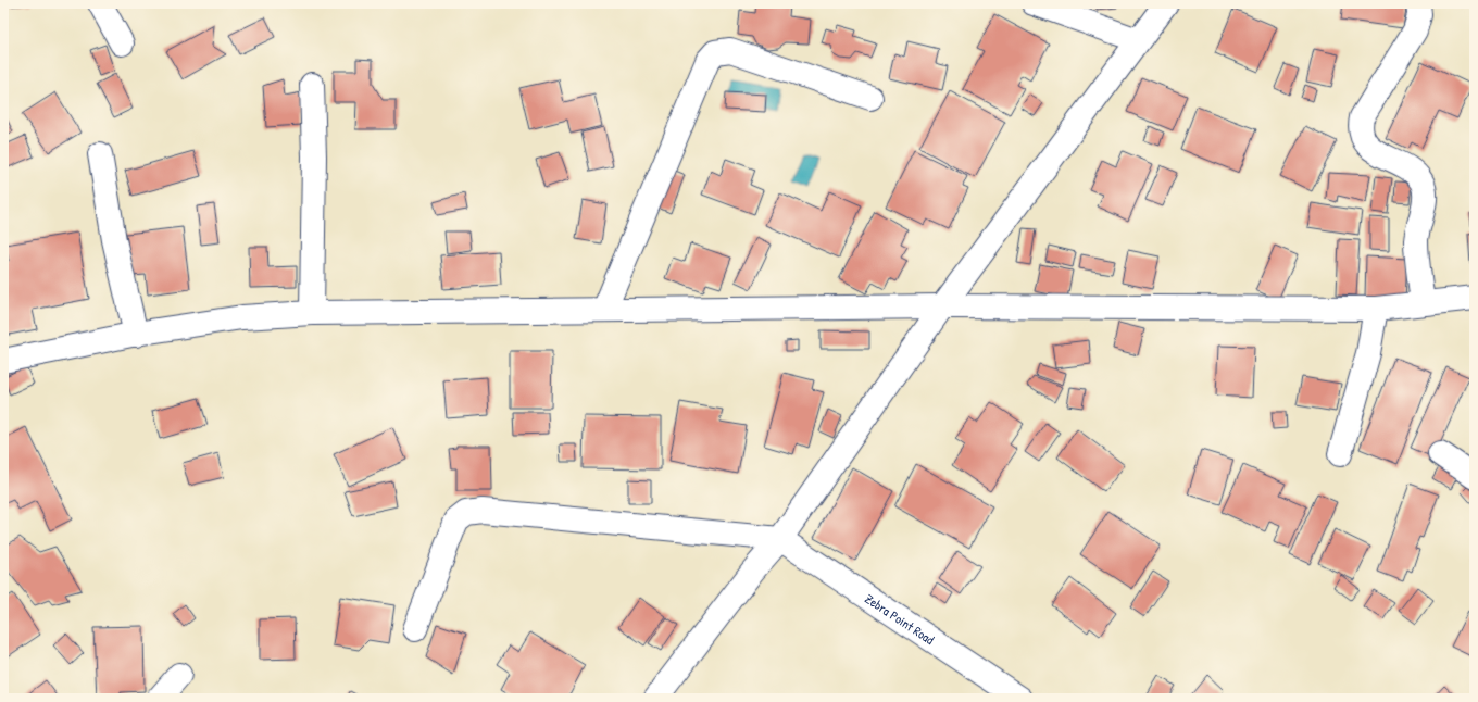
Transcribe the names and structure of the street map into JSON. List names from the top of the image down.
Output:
{
  "streets": {
    "street": ["Zebra Point Road"]
  }
}
